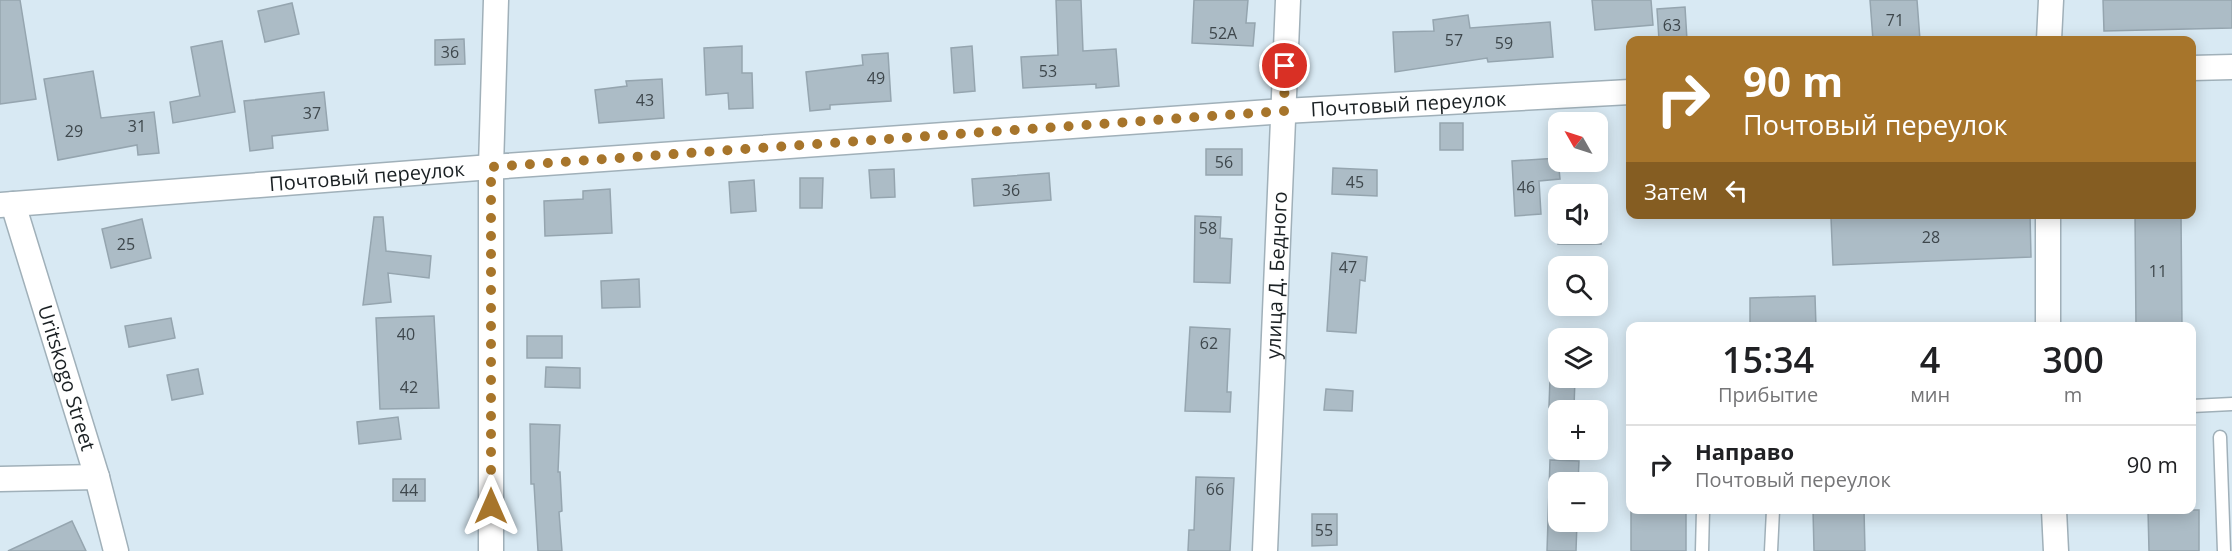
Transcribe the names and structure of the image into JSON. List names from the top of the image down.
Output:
{
  "streets": {
    "street": ["Почтовый переулок", "улица Д. Бедного", "Uritskogo Street"]
  },
  "crossings": [
    ["Почтовый переулок", "улица Д. Бедного"],
    ["Почтовый переулок", "Uritskogo Street"]
  ],
  "house_numbers": [
    "71",
    "63",
    "52А",
    "57",
    "59",
    "36",
    "53",
    "49",
    "43",
    "37",
    "31",
    "29",
    "56",
    "45",
    "46",
    "36",
    "58",
    "28",
    "25",
    "47",
    "11",
    "40",
    "62",
    "42",
    "66",
    "44",
    "55"
  ],
  "north": "top left",
  "page": {
    "turn": ["90 m", "Почтовый переулок"],
    "map_buttons": ["+", "−"],
    "then": "Затем",
    "eta": [
      "15:34",
      "Прибытие",
      "4",
      "мин",
      "300",
      "m"
    ],
    "list": [
      {
        "name": "Направо",
        "note": "Почтовый переулок",
        "value": "90 m"
      }
    ]
  }
}
